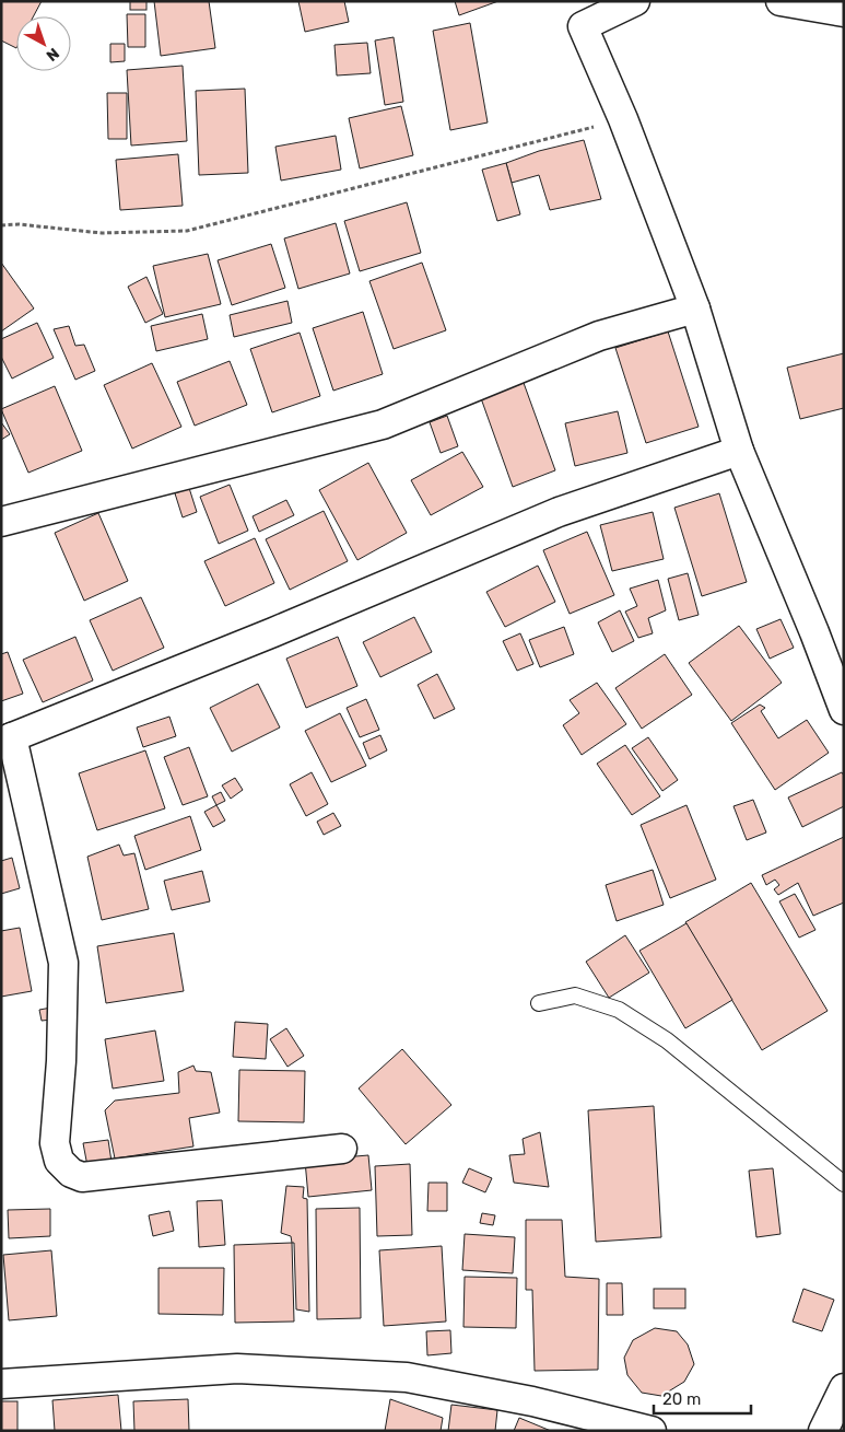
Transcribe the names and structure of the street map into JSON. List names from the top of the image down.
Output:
{
  "scale_bar": "20 m",
  "north": "bottom right"
}
